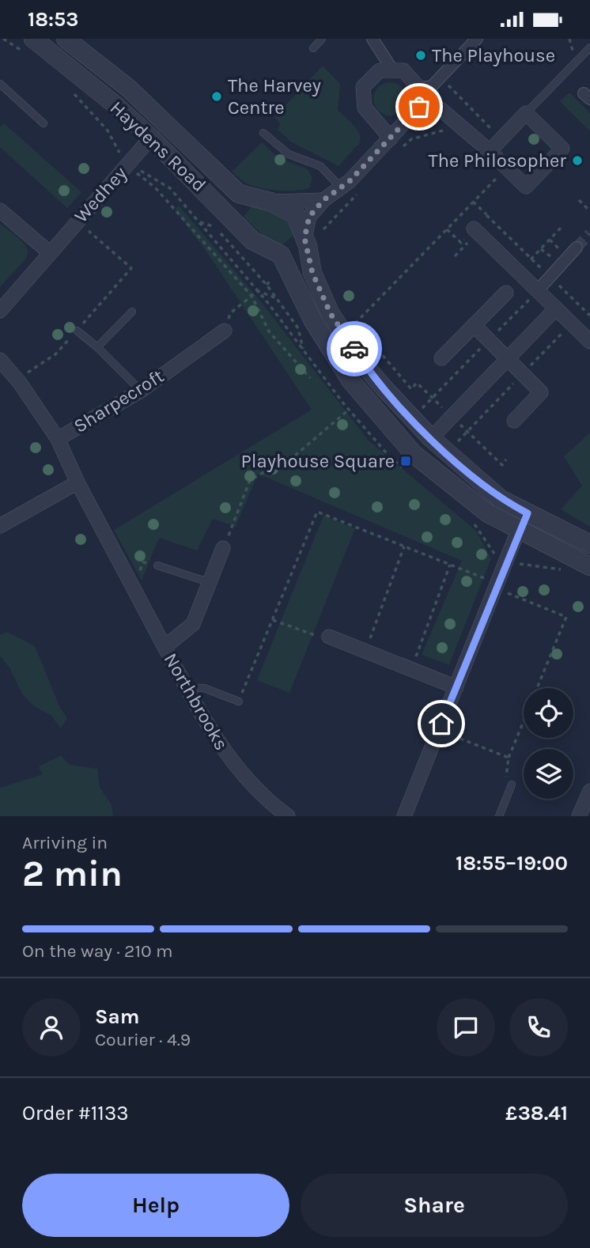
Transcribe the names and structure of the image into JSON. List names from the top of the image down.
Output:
{
  "streets": {
    "street": [
      "Haydens Road",
      "Wedhey",
      "Sharpecroft",
      "Northbrooks"
    ]
  },
  "crossings": [
    ["Haydens Road", "Wedhey"],
    ["Sharpecroft", "Northbrooks"]
  ],
  "places": {
    "other": ["The Playhouse", "The Harvey Centre", "The Philosopher"],
    "transit": ["Playhouse Square"]
  },
  "page": {
    "status": "18:53",
    "heading": ["2 min", "Arriving in", "18:55–19:00"],
    "panel": [
      "Sam",
      "Courier · 4.9",
      "Order #1133",
      "£38.41"
    ],
    "bar": "On the way · 210 m",
    "buttons": ["Help", "Share"]
  }
}
